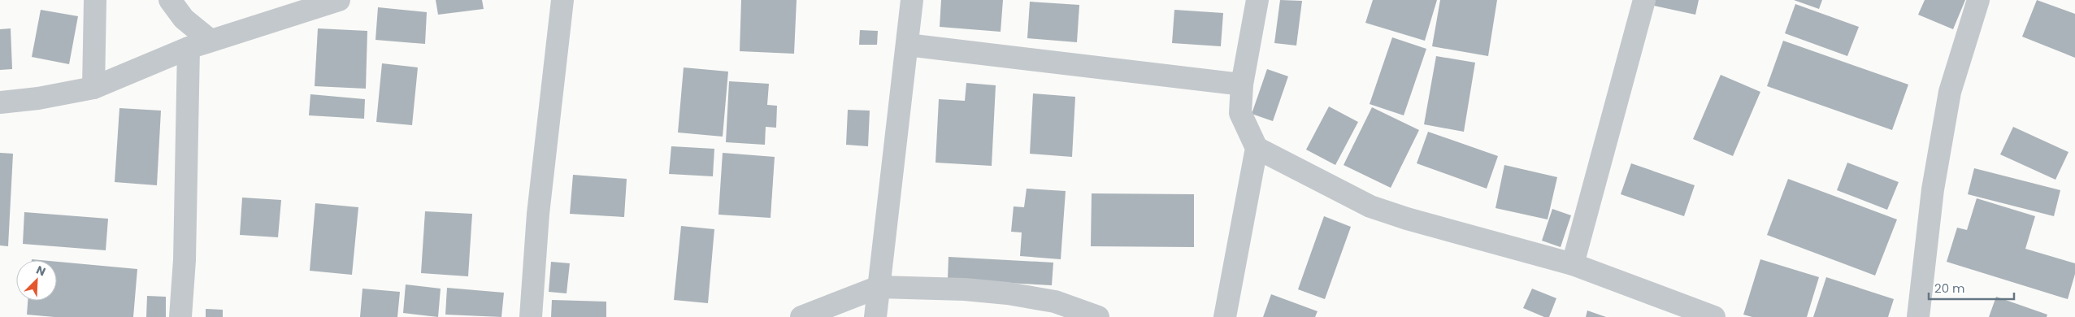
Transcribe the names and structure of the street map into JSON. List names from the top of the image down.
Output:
{
  "scale_bar": "20 m",
  "north": "top right"
}
